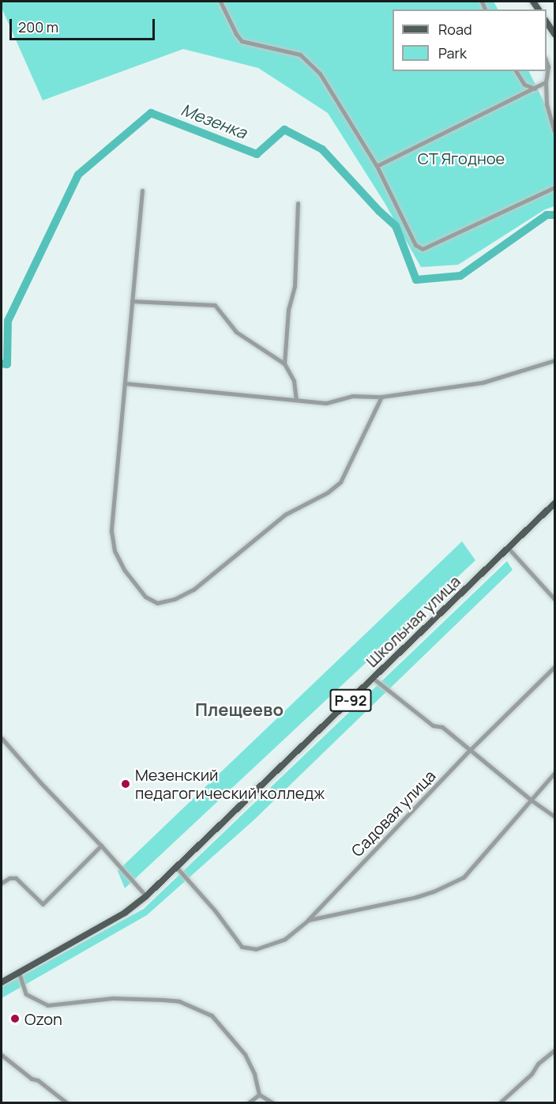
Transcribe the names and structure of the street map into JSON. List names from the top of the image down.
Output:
{
  "streets": {
    "main road": ["Школьная улица", "Р-92"],
    "street": ["Садовая улица"]
  },
  "crossings": [
    ["Школьная улица", "Р-92"],
    ["Школьная улица", "Садовая улица"]
  ],
  "districts": ["Плещеево"],
  "water": ["Мезенка"],
  "parks": ["СТ Ягодное"],
  "places": ["Мезенский педагогический колледж", "Ozon"],
  "legend": ["Road", "Park"],
  "scale_bar": "200 m"
}
